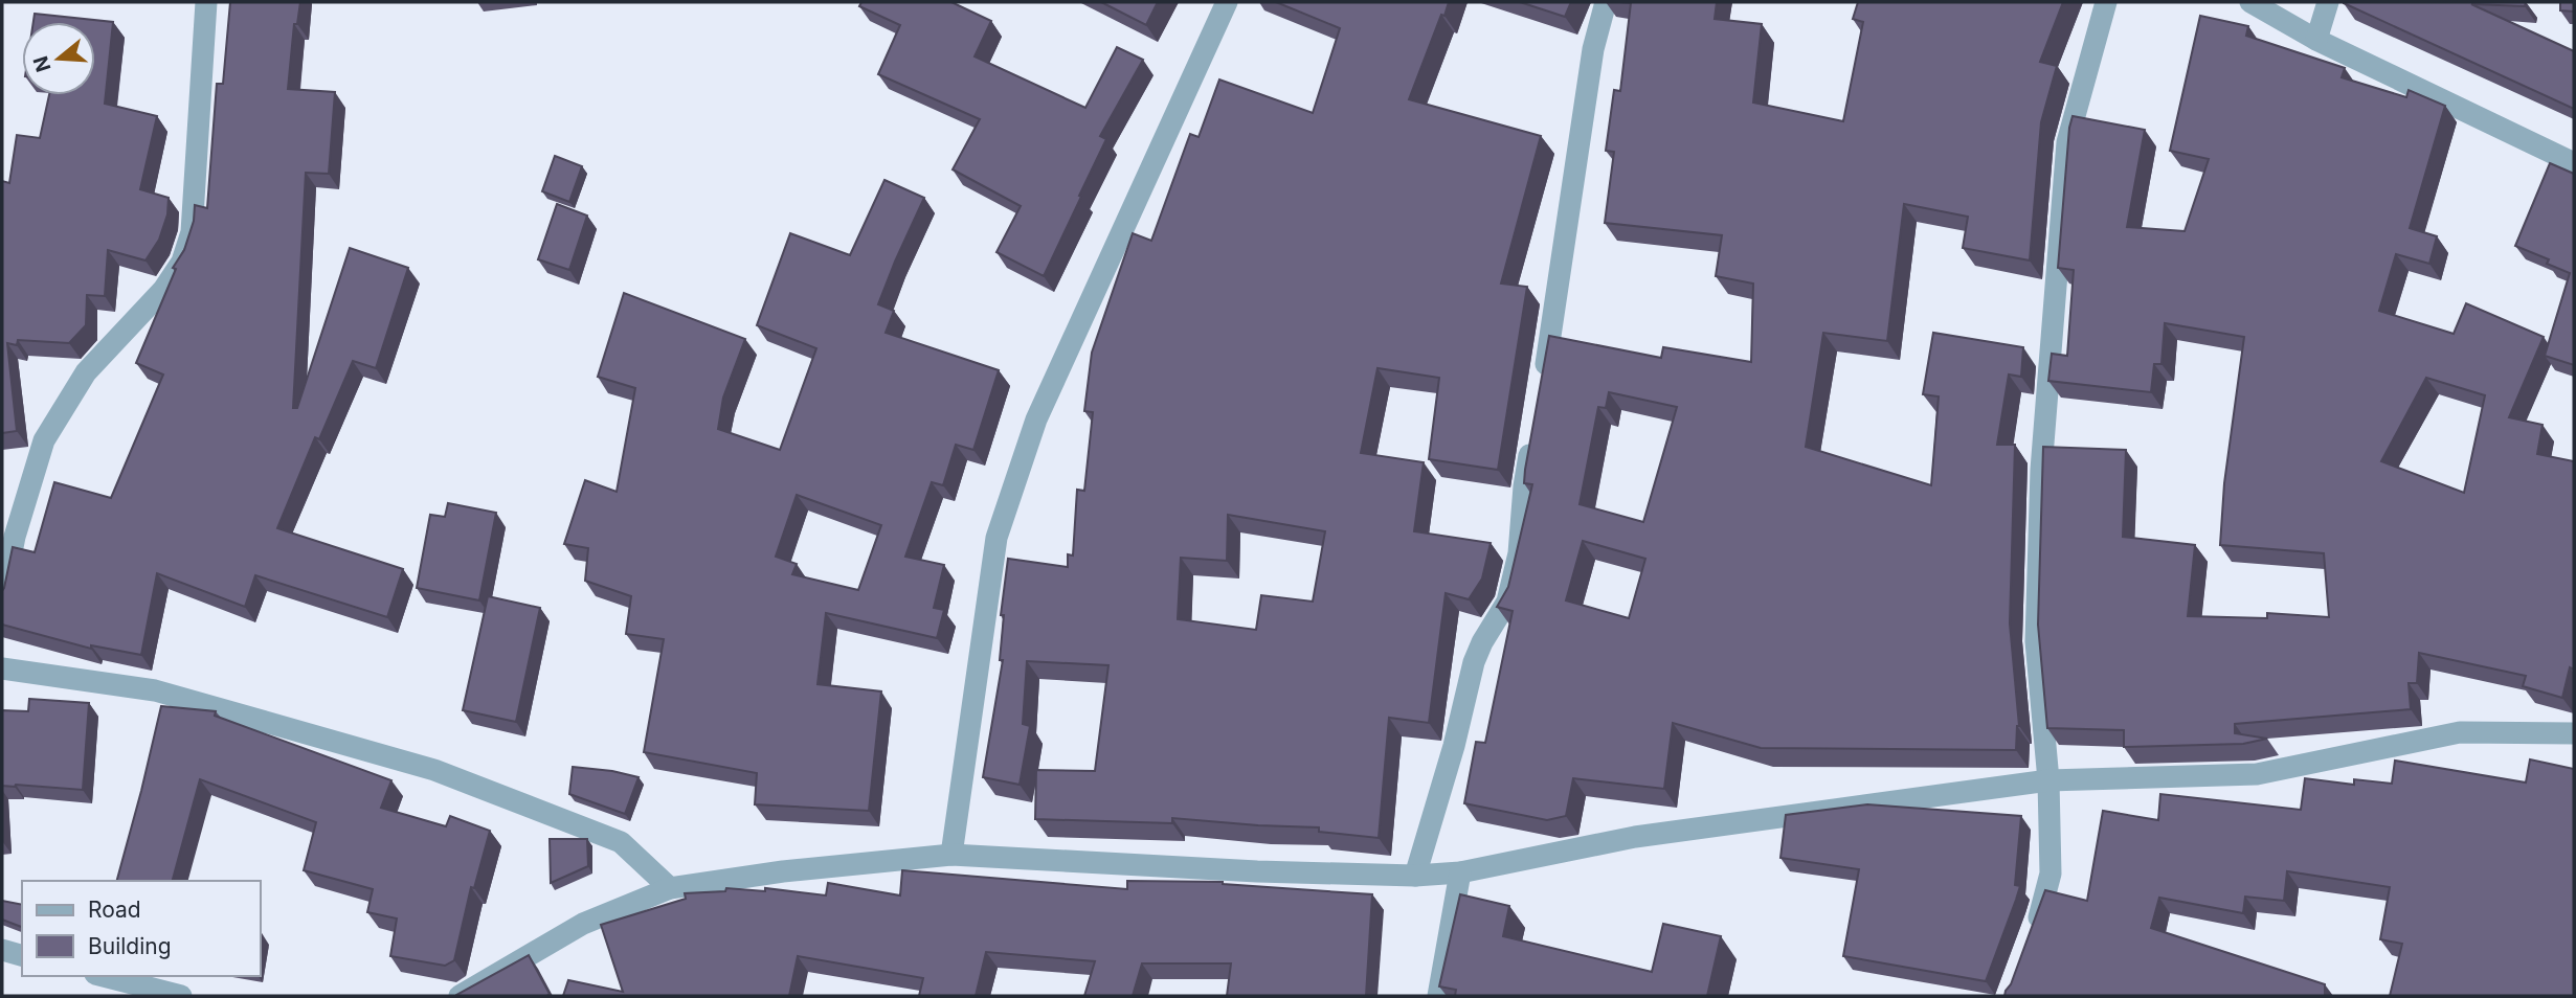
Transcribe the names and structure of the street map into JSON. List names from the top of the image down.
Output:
{
  "legend": ["Road", "Building"],
  "north": "left"
}
